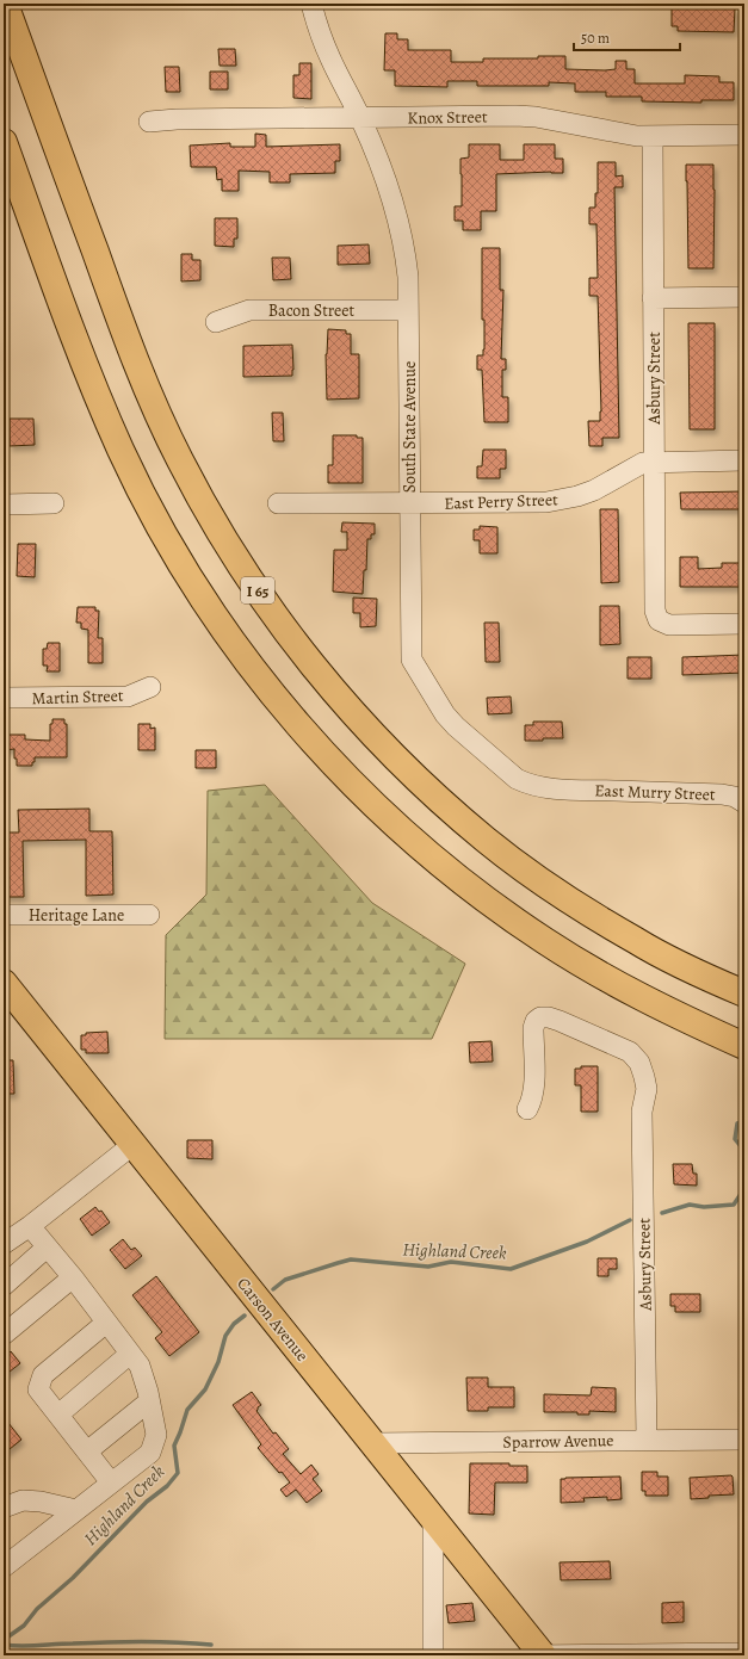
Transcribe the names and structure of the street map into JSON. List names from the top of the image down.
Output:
{
  "streets": {
    "main road": ["I 65", "Carson Avenue"],
    "street": [
      "Knox Street",
      "Bacon Street",
      "Asbury Street",
      "South State Avenue",
      "East Perry Street",
      "Martin Street",
      "East Murry Street",
      "Heritage Lane",
      "Sparrow Avenue"
    ]
  },
  "crossings": [
    ["Knox Street", "Asbury Street"],
    ["Knox Street", "South State Avenue"],
    ["Bacon Street", "South State Avenue"],
    ["Asbury Street", "East Perry Street"],
    ["Asbury Street", "Sparrow Avenue"],
    ["South State Avenue", "East Perry Street"],
    ["South State Avenue", "East Murry Street"],
    ["Carson Avenue", "Sparrow Avenue"]
  ],
  "water": ["Highland Creek"],
  "scale_bar": "50 m"
}
